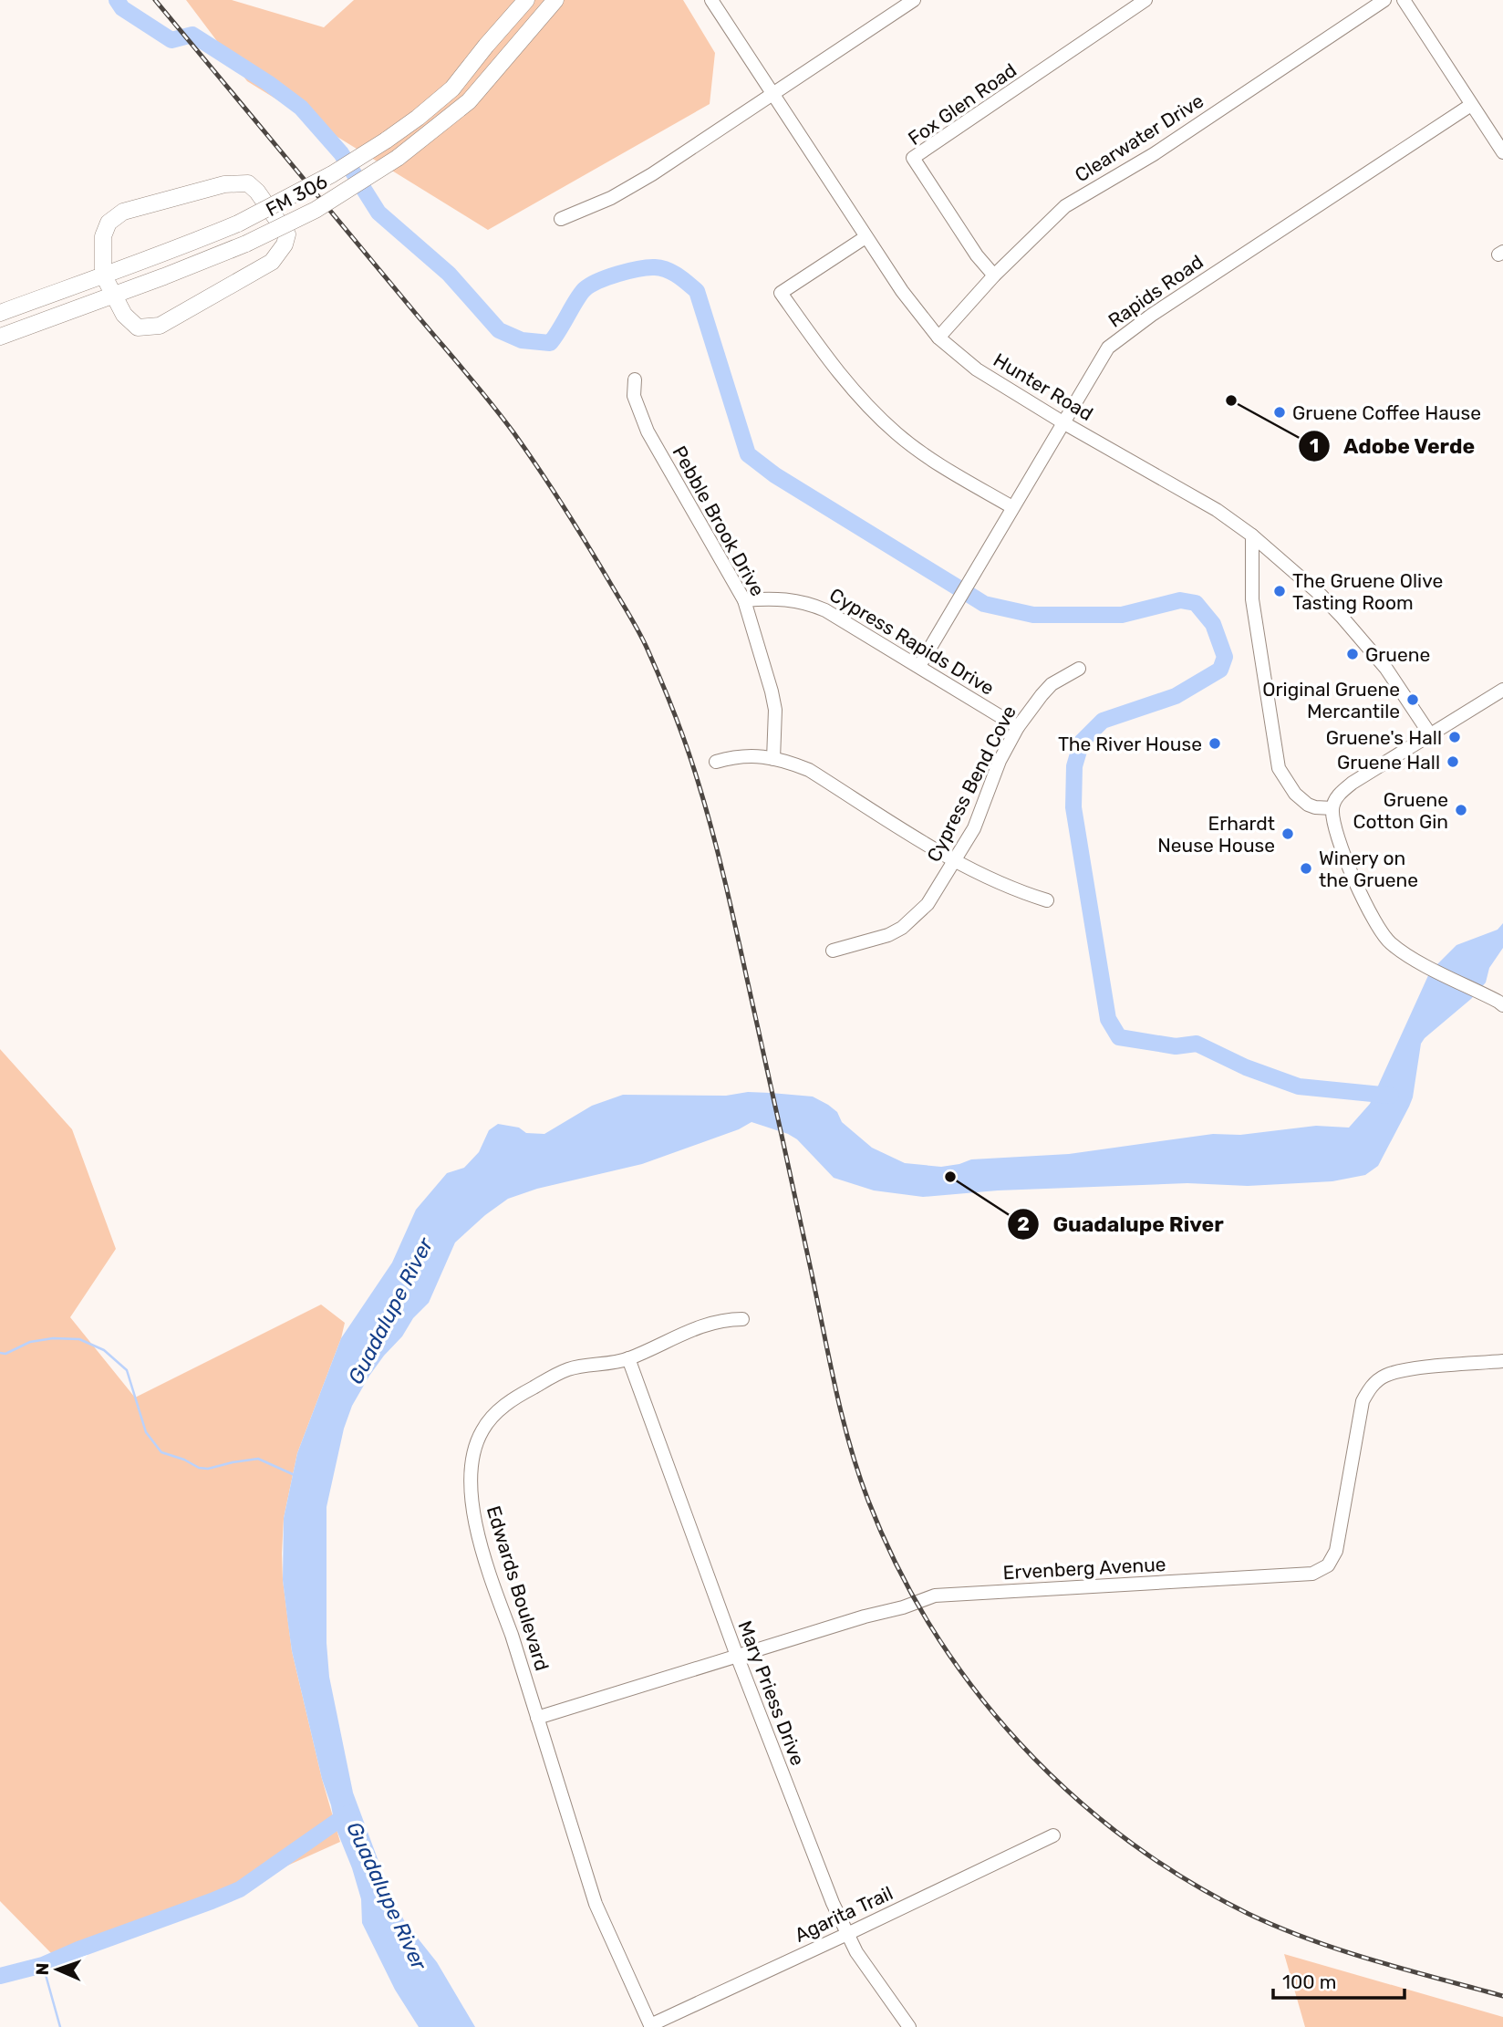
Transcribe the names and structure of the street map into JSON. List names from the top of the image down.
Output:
{
  "streets": {
    "main road": ["FM 306"],
    "street": [
      "Fox Glen Road",
      "Clearwater Drive",
      "Rapids Road",
      "Hunter Road",
      "Pebble Brook Drive",
      "Cypress Rapids Drive",
      "Cypress Bend Cove",
      "Ervenberg Avenue",
      "Edwards Boulevard",
      "Mary Priess Drive",
      "Agarita Trail"
    ]
  },
  "crossings": [
    ["Fox Glen Road", "Clearwater Drive"],
    ["Clearwater Drive", "Hunter Road"],
    ["Rapids Road", "Hunter Road"],
    ["Rapids Road", "Cypress Rapids Drive"],
    ["Pebble Brook Drive", "Cypress Rapids Drive"],
    ["Cypress Rapids Drive", "Cypress Bend Cove"],
    ["Ervenberg Avenue", "Edwards Boulevard"],
    ["Ervenberg Avenue", "Mary Priess Drive"],
    ["Edwards Boulevard", "Mary Priess Drive"],
    ["Edwards Boulevard", "Agarita Trail"],
    ["Mary Priess Drive", "Agarita Trail"]
  ],
  "water": ["Guadalupe River"],
  "places": [
    "Adobe Verde",
    "Gruene Coffee Hause",
    "The Gruene Olive Tasting Room",
    "Gruene",
    "Original Gruene Mercantile",
    "Gruene's Hall",
    "The River House",
    "Gruene Hall",
    "Gruene Cotton Gin",
    "Erhardt Neuse House",
    "Winery on the Gruene",
    "Guadalupe River"
  ],
  "scale_bar": "100 m",
  "north": "left"
}
